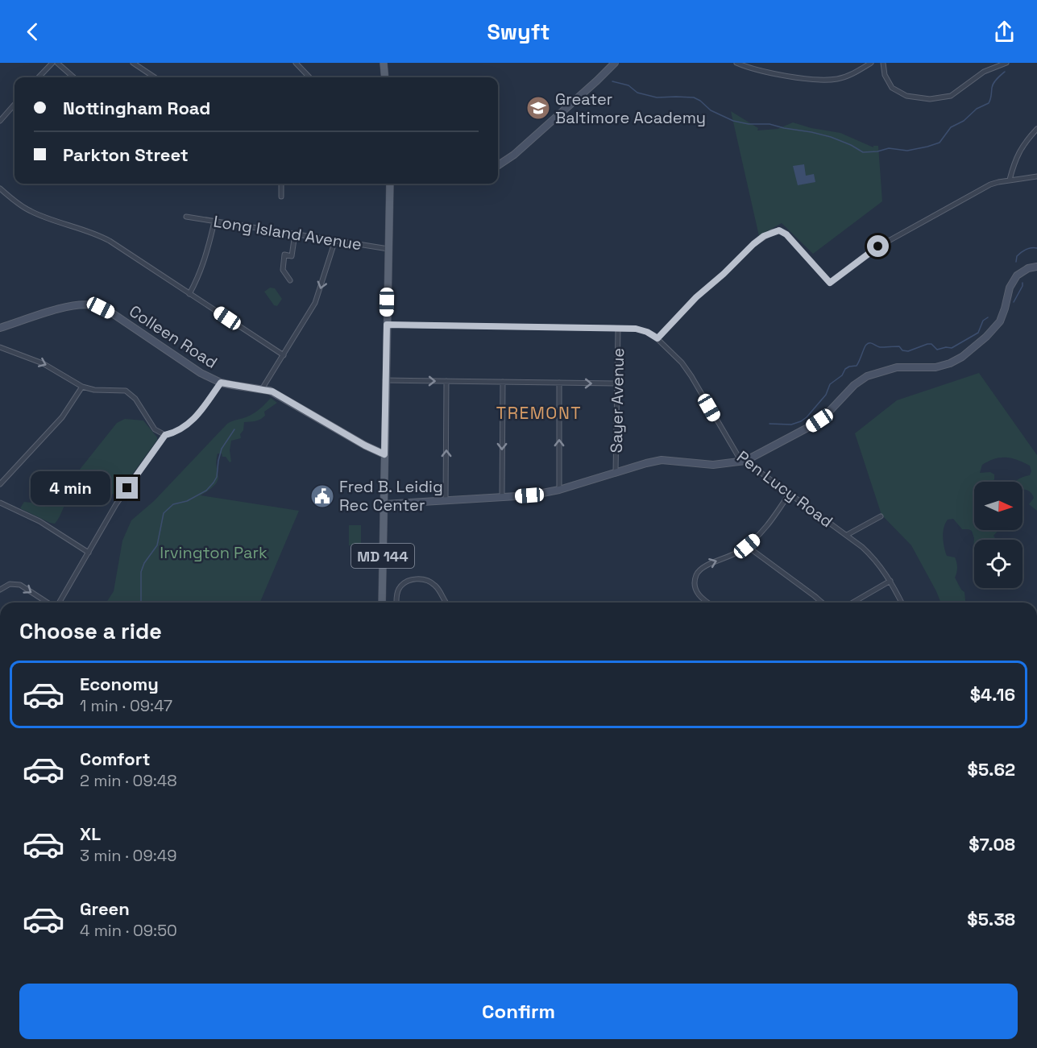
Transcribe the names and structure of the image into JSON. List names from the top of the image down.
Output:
{
  "streets": {
    "main road": ["MD 144"],
    "street": [
      "Long Island Avenue",
      "Colleen Road",
      "Sayer Avenue",
      "Pen Lucy Road"
    ]
  },
  "crossings": [
    ["Long Island Avenue", "MD 144"],
    ["Colleen Road", "MD 144"]
  ],
  "districts": ["TREMONT"],
  "parks": ["Irvington Park"],
  "places": {
    "school or university": ["Greater Baltimore Academy"],
    "public building": ["Fred B. Leidig Rec Center"]
  },
  "north": "right",
  "page": {
    "header": "Swyft",
    "banner": ["Nottingham Road", "Parkton Street"],
    "bubble": "4 min",
    "heading": "Choose a ride",
    "list": [
      {
        "name": "Economy",
        "note": "1 min · 09:47",
        "value": "$4.16"
      },
      {
        "name": "Comfort",
        "note": "2 min · 09:48",
        "value": "$5.62"
      },
      {
        "name": "XL",
        "note": "3 min · 09:49",
        "value": "$7.08"
      },
      {
        "name": "Green",
        "note": "4 min · 09:50",
        "value": "$5.38"
      }
    ],
    "buttons": "Confirm"
  }
}
